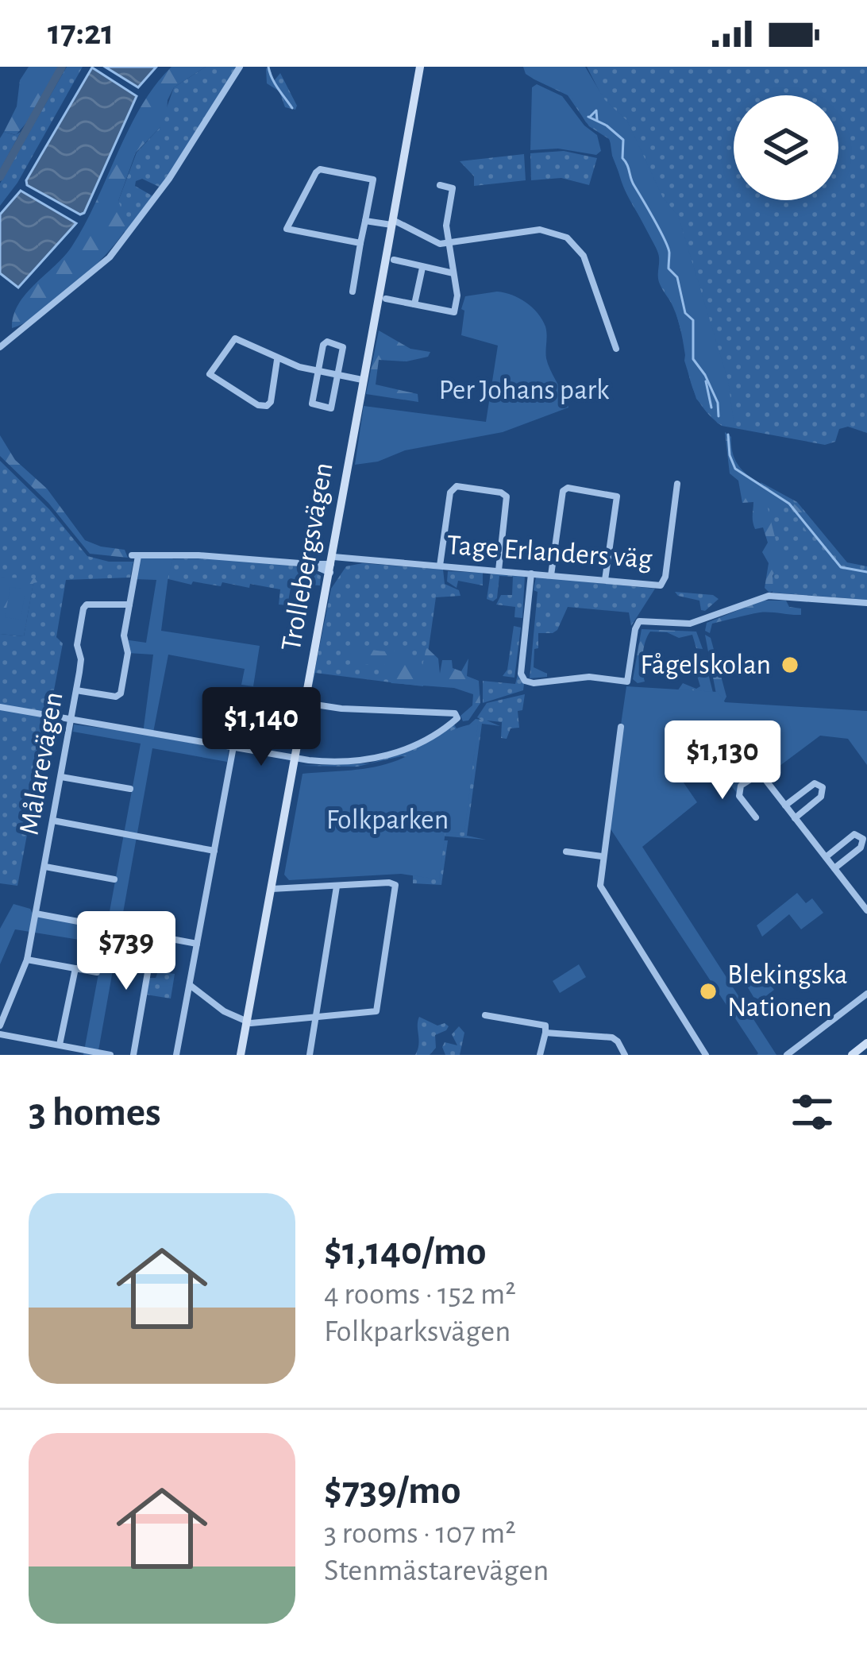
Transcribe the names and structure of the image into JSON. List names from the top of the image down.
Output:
{
  "streets": {
    "street": ["Tage Erlanders väg", "Trollebergsvägen", "Målarevägen"]
  },
  "crossings": [
    ["Tage Erlanders väg", "Trollebergsvägen"],
    ["Tage Erlanders väg", "Målarevägen"]
  ],
  "parks": ["Per Johans park", "Folkparken"],
  "places": ["Fågelskolan", "Blekingska Nationen"],
  "page": {
    "status": "17:21",
    "price": ["$1,140", "$1,130", "$739"],
    "heading": "3 homes",
    "list": [
      {
        "name": "$1,140/mo",
        "note": "4 rooms · 152 m² · Folkparksvägen"
      },
      {
        "name": "$739/mo",
        "note": "3 rooms · 107 m² · Stenmästarevägen"
      }
    ]
  }
}
